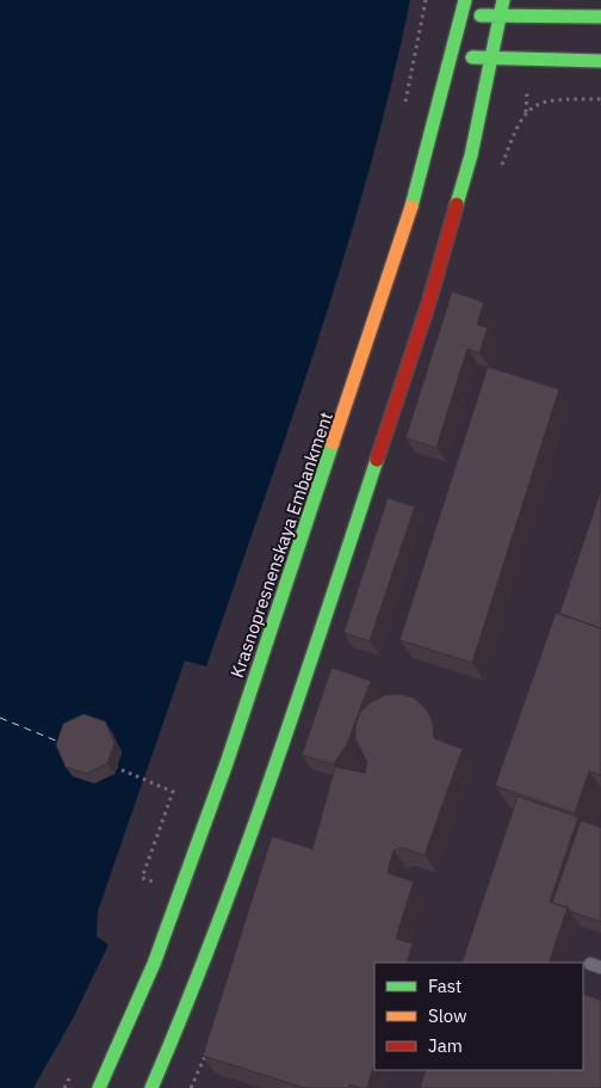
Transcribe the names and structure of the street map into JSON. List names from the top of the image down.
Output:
{
  "streets": {
    "main road": ["Krasnopresnenskaya Embankment"]
  },
  "legend": ["Fast", "Slow", "Jam"]
}
